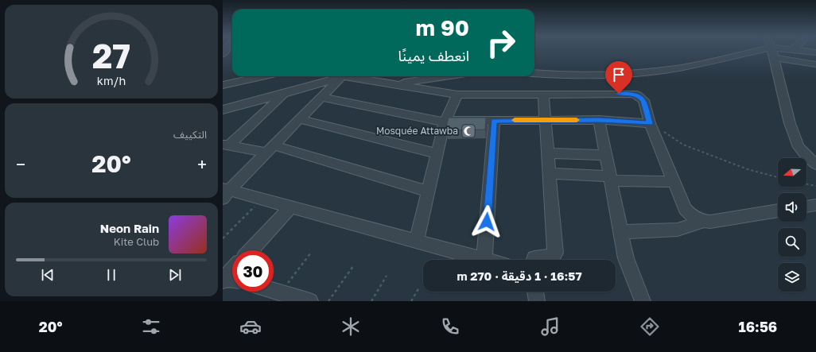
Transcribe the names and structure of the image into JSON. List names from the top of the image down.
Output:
{
  "places": {
    "mosque": ["Mosquée Attawba"]
  },
  "north": "left",
  "page": {
    "turn": ["90 m", "انعطف يمينًا"],
    "tile": "التكييف",
    "heat": ["−", "20°", "+"],
    "song": ["Neon Rain", "Kite Club"],
    "limit": "30",
    "trip": "16:57 · 1 دقيقة · 270 m",
    "tabs": ["16:56", "20°"],
    "gauge": ["27", "km/h"]
  }
}
